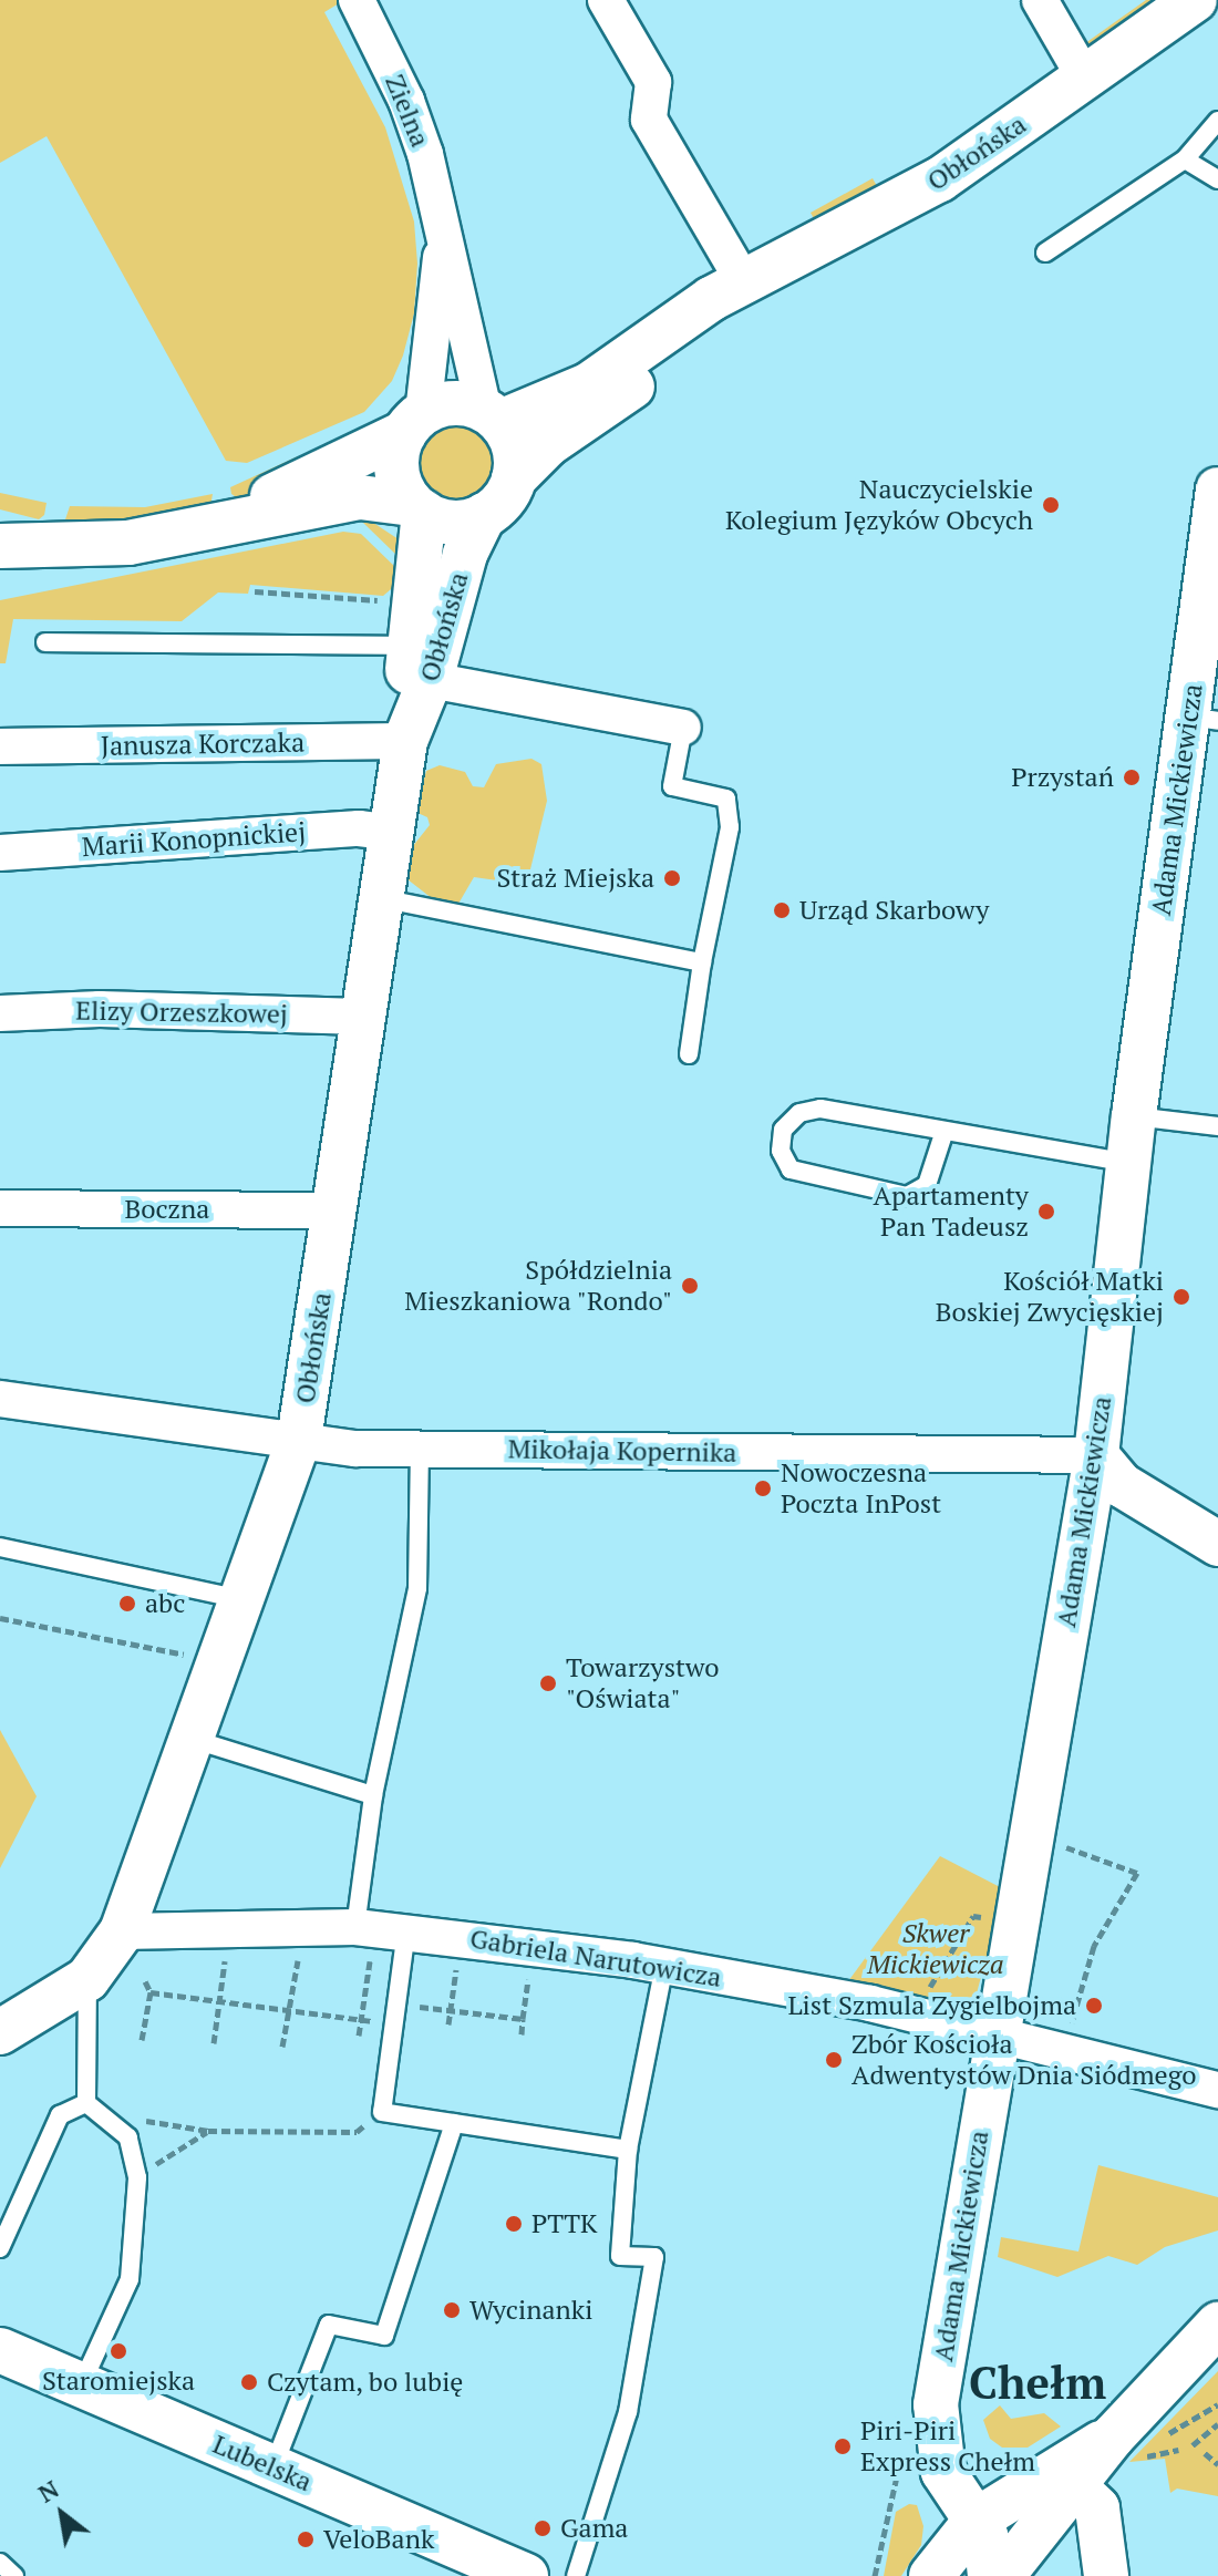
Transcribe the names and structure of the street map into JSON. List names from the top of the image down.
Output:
{
  "streets": {
    "street": [
      "Zielna",
      "Obłońska",
      "Janusza Korczaka",
      "Adama Mickiewicza",
      "Marii Konopnickiej",
      "Elizy Orzeszkowej",
      "Boczna",
      "Mikołaja Kopernika",
      "Gabriela Narutowicza",
      "Lubelska"
    ]
  },
  "crossings": [
    ["Zielna", "Obłońska"],
    ["Obłońska", "Janusza Korczaka"],
    ["Obłońska", "Marii Konopnickiej"],
    ["Obłońska", "Elizy Orzeszkowej"],
    ["Obłońska", "Boczna"],
    ["Obłońska", "Mikołaja Kopernika"],
    ["Obłońska", "Gabriela Narutowicza"],
    ["Adama Mickiewicza", "Mikołaja Kopernika"],
    ["Adama Mickiewicza", "Gabriela Narutowicza"]
  ],
  "districts": ["Chełm"],
  "parks": ["Skwer Mickiewicza"],
  "places": [
    "Nauczycielskie Kolegium Języków Obcych",
    "Przystań",
    "Straż Miejska",
    "Urząd Skarbowy",
    "Apartamenty Pan Tadeusz",
    "Spółdzielnia Mieszkaniowa \"Rondo\"",
    "Kościół Matki Boskiej Zwycięskiej",
    "Nowoczesna Poczta InPost",
    "abc",
    "Towarzystwo \"Oświata\"",
    "List Szmula Zygielbojma",
    "Zbór Kościoła Adwentystów Dnia Siódmego",
    "PTTK",
    "Wycinanki",
    "Staromiejska",
    "Czytam, bo lubię",
    "Piri-Piri Express Chełm",
    "Gama",
    "VeloBank"
  ],
  "north": "top left"
}
